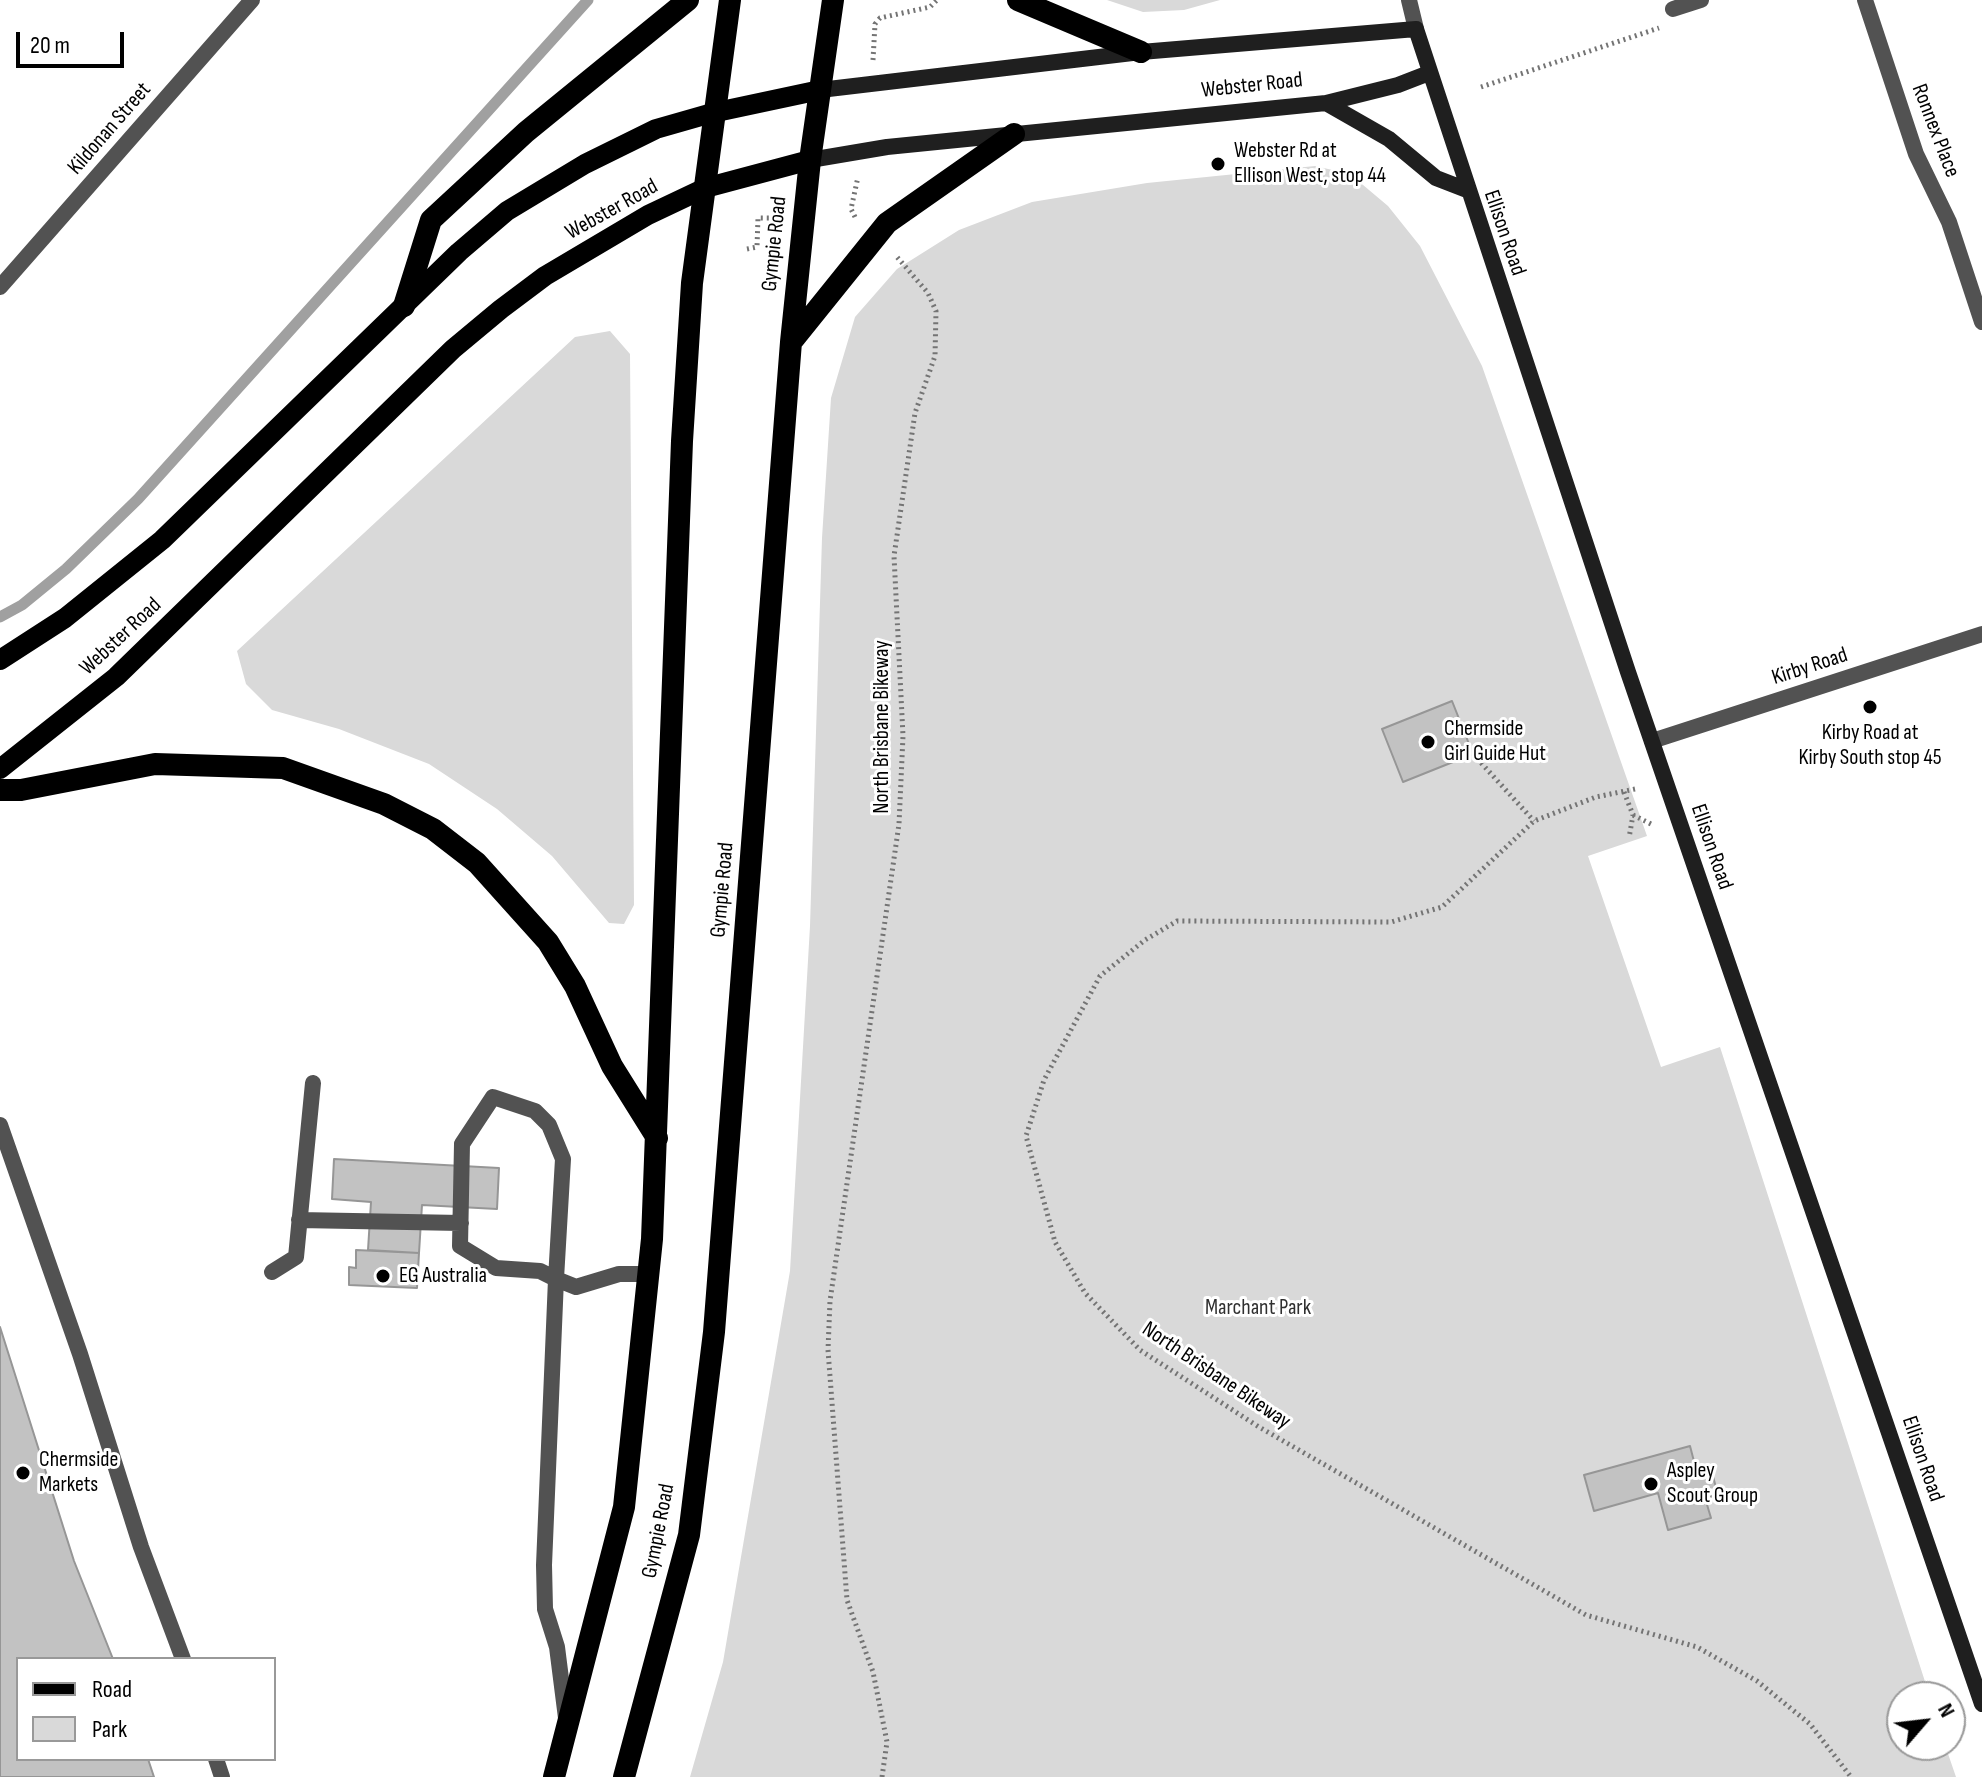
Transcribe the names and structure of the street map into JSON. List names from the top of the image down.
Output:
{
  "streets": {
    "highway": ["Gympie Road"],
    "main road": ["Webster Road", "Ellison Road"],
    "street": ["Kildonan Street", "Ronnex Place", "Kirby Road"],
    "path": ["North Brisbane Bikeway"]
  },
  "crossings": [
    ["Webster Road", "Ellison Road"],
    ["Webster Road", "Gympie Road"],
    ["Ellison Road", "Kirby Road"]
  ],
  "parks": ["Marchant Park"],
  "places": [
    "Webster Rd at Ellison West, stop 44",
    "Kirby Road at Kirby South stop 45",
    "Chermside Girl Guide Hut",
    "EG Australia",
    "Chermside Markets",
    "Aspley Scout Group"
  ],
  "legend": ["Road", "Park"],
  "scale_bar": "20 m",
  "north": "top right"
}
